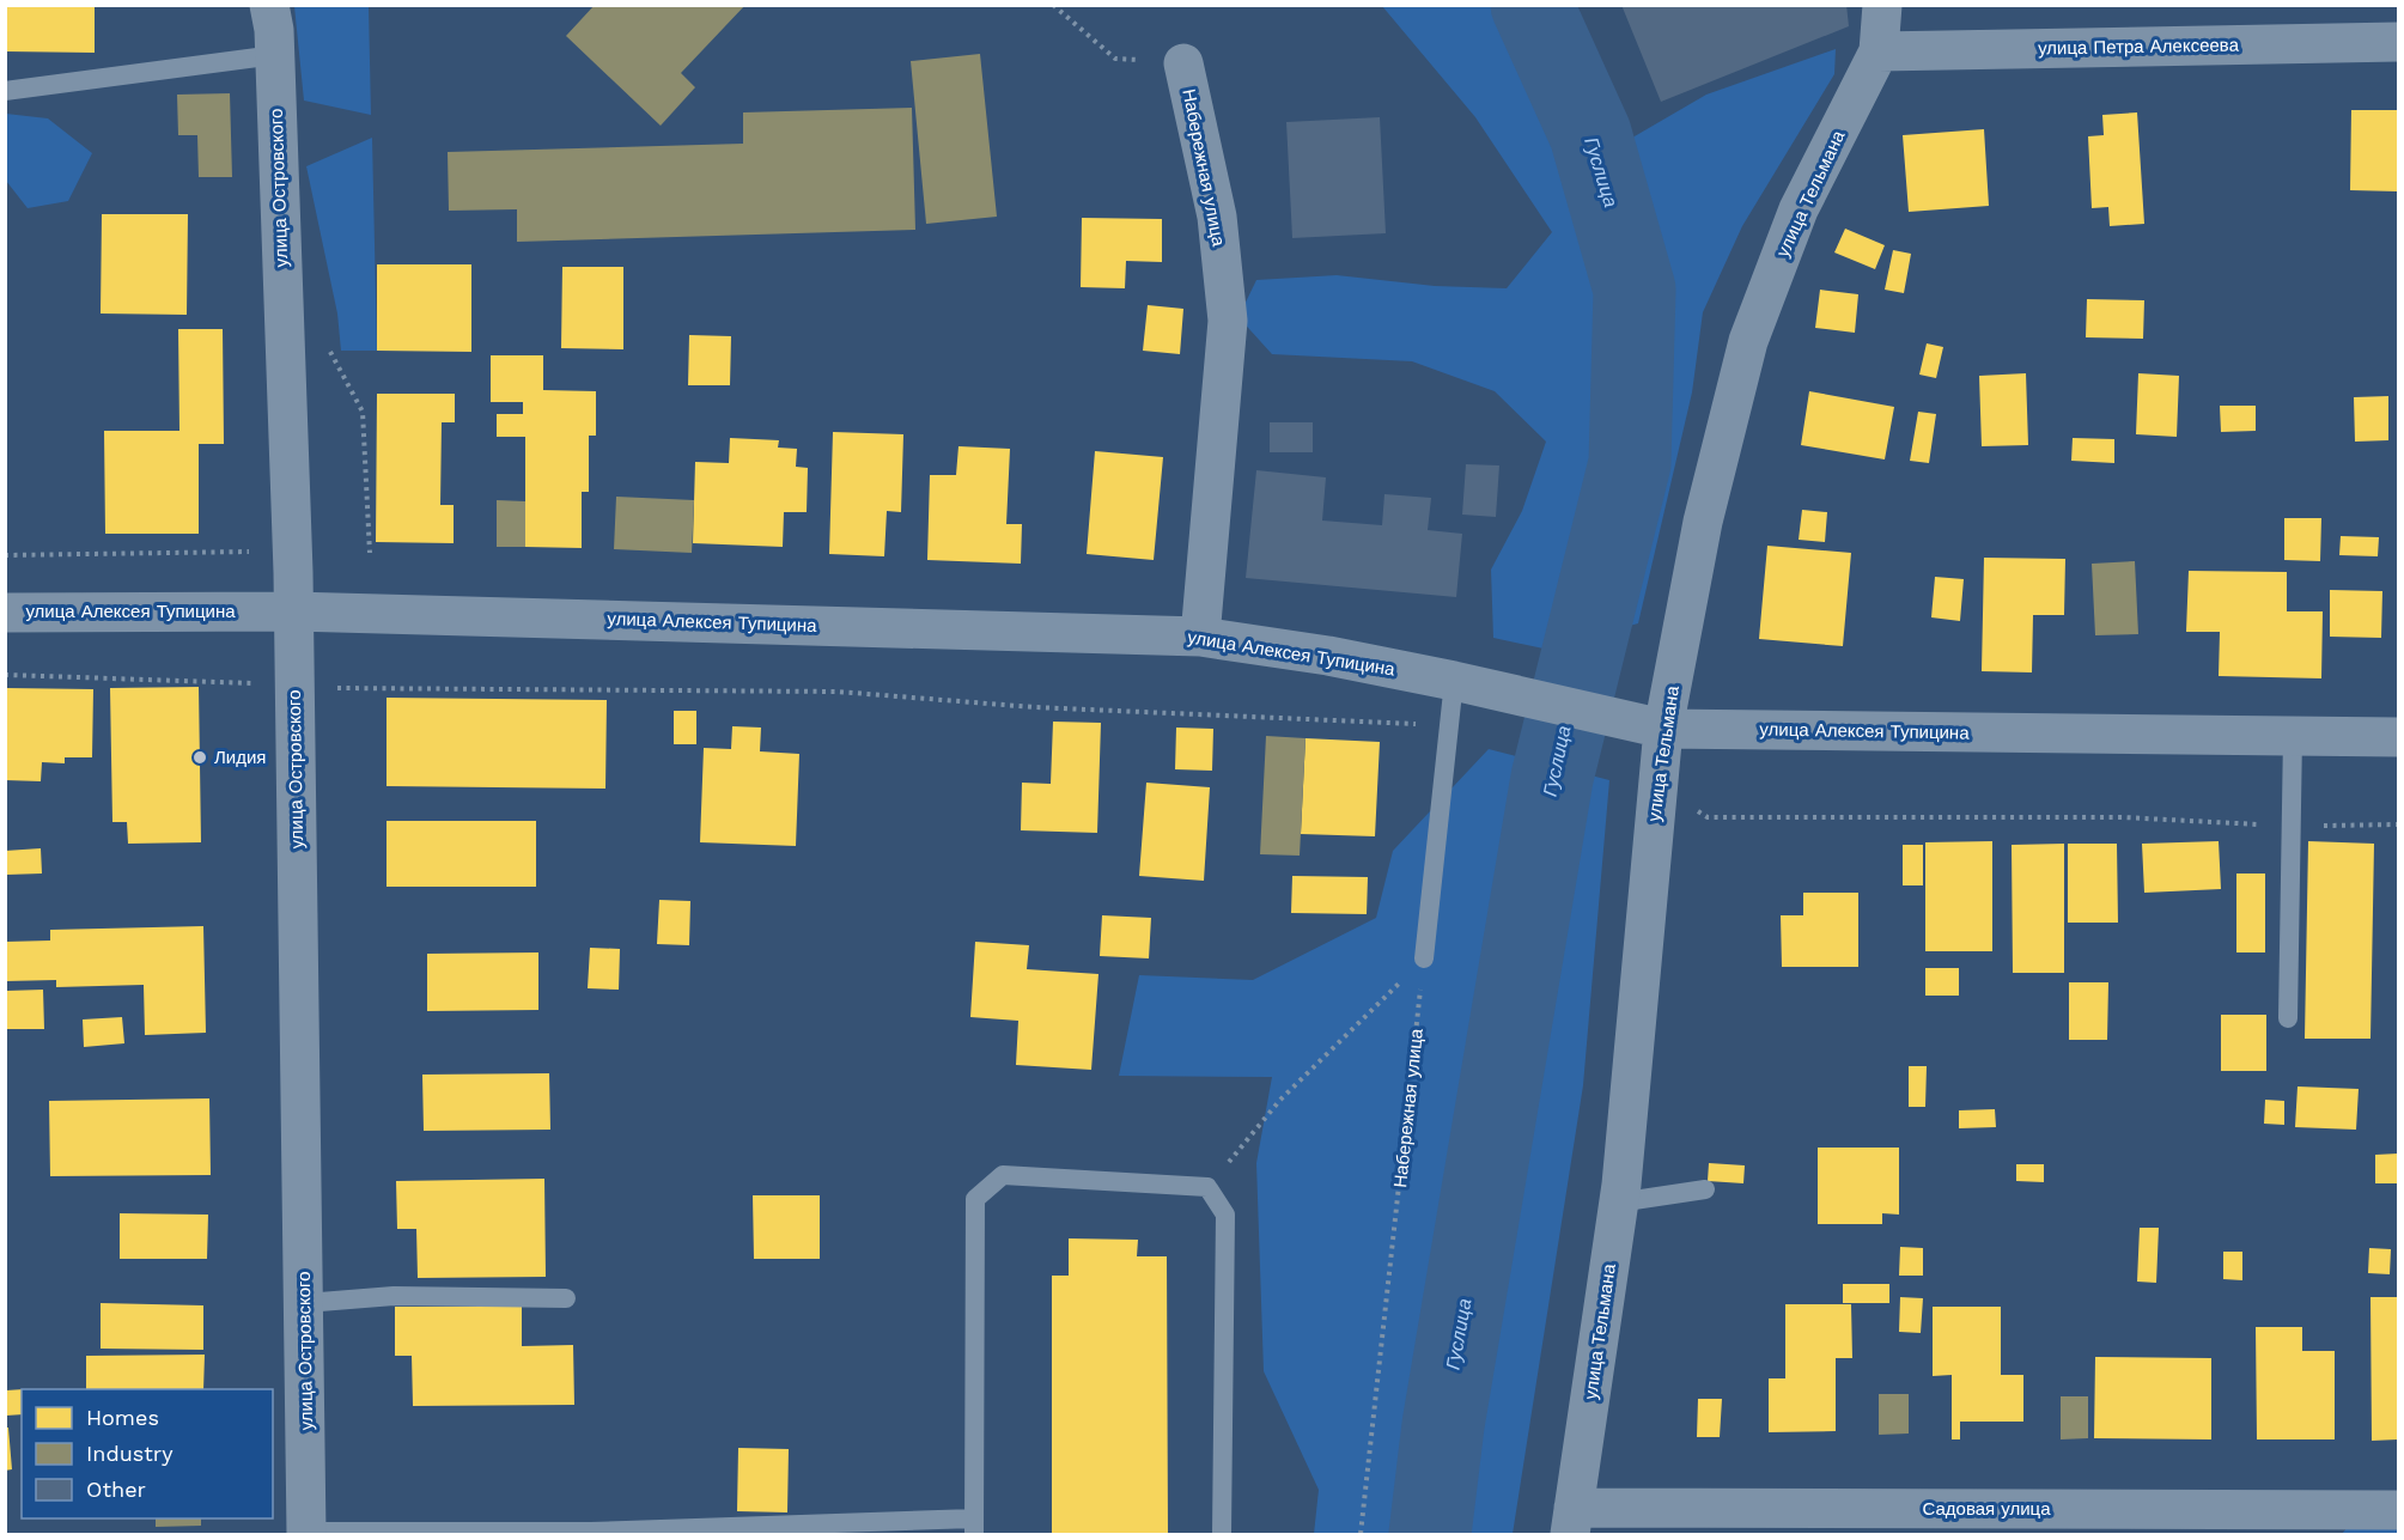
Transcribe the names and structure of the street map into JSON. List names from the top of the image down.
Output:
{
  "streets": {
    "street": [
      "улица Петра Алексеева",
      "Набережная улица",
      "улица Островского",
      "улица Тельмана",
      "улица Алексея Тупицина",
      "Садовая улица"
    ]
  },
  "crossings": [
    ["улица Петра Алексеева", "улица Тельмана"],
    ["Набережная улица", "улица Алексея Тупицина"],
    ["улица Островского", "улица Алексея Тупицина"],
    ["улица Тельмана", "улица Алексея Тупицина"],
    ["улица Тельмана", "Садовая улица"]
  ],
  "water": ["Гуслица"],
  "places": ["Лидия"],
  "legend": ["Homes", "Industry", "Other"]
}
